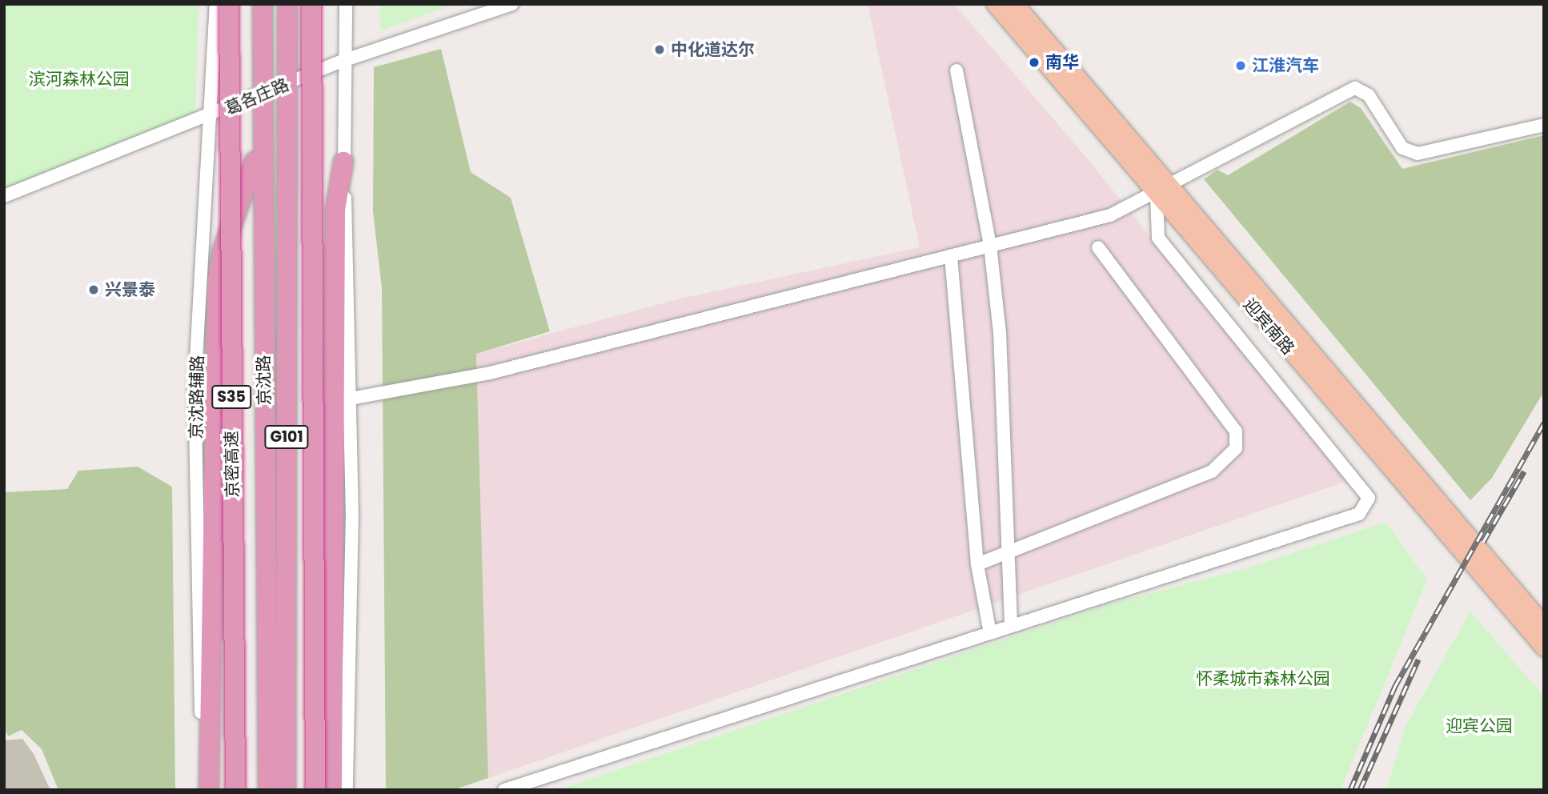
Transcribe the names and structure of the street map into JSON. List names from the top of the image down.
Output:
{
  "streets": {
    "highway": [
      "京沈路",
      "S35",
      "G101",
      "京密高速"
    ],
    "main road": ["迎宾南路"],
    "street": ["葛各庄路", "京沈路辅路"]
  },
  "crossings": [
    ["葛各庄路", "京沈路"],
    ["葛各庄路", "京沈路辅路"]
  ],
  "parks": ["滨河森林公园", "怀柔城市森林公园", "迎宾公园"],
  "places": [
    "中化道达尔",
    "南华",
    "江淮汽车",
    "兴景泰"
  ]
}
